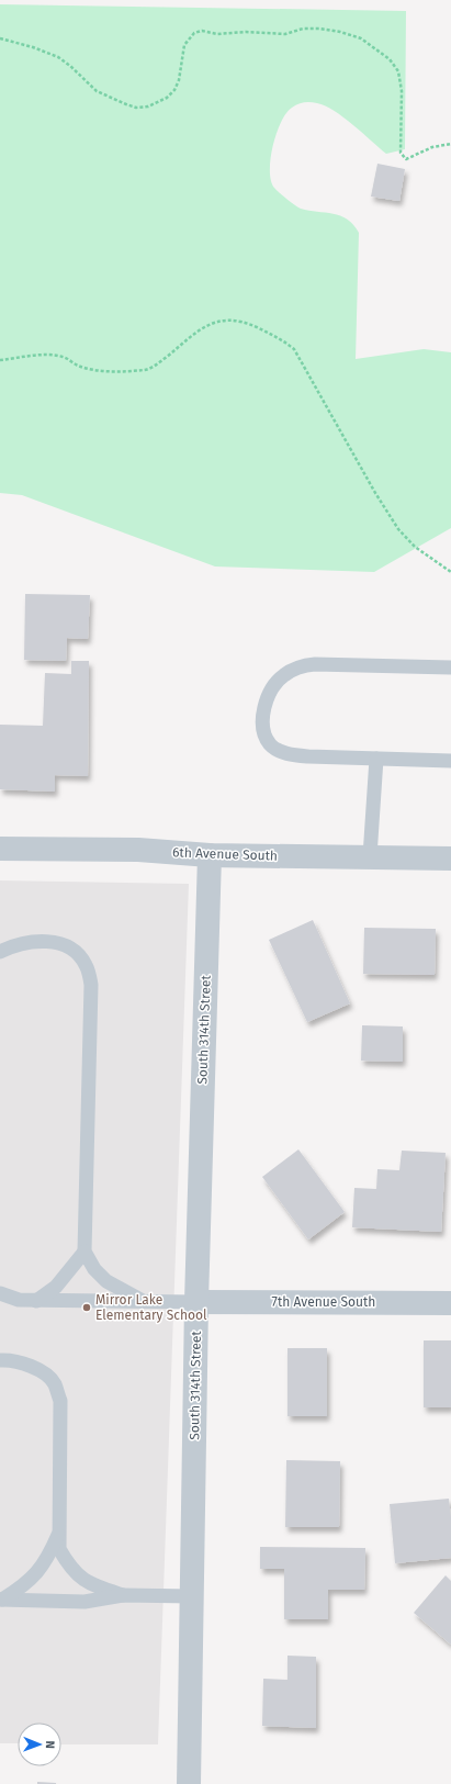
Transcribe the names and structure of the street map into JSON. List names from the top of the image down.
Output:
{
  "streets": {
    "street": ["6th Avenue South", "South 314th Street", "7th Avenue South"]
  },
  "crossings": [
    ["6th Avenue South", "South 314th Street"],
    ["South 314th Street", "7th Avenue South"]
  ],
  "places": ["Mirror Lake Elementary School"],
  "north": "right"
}
